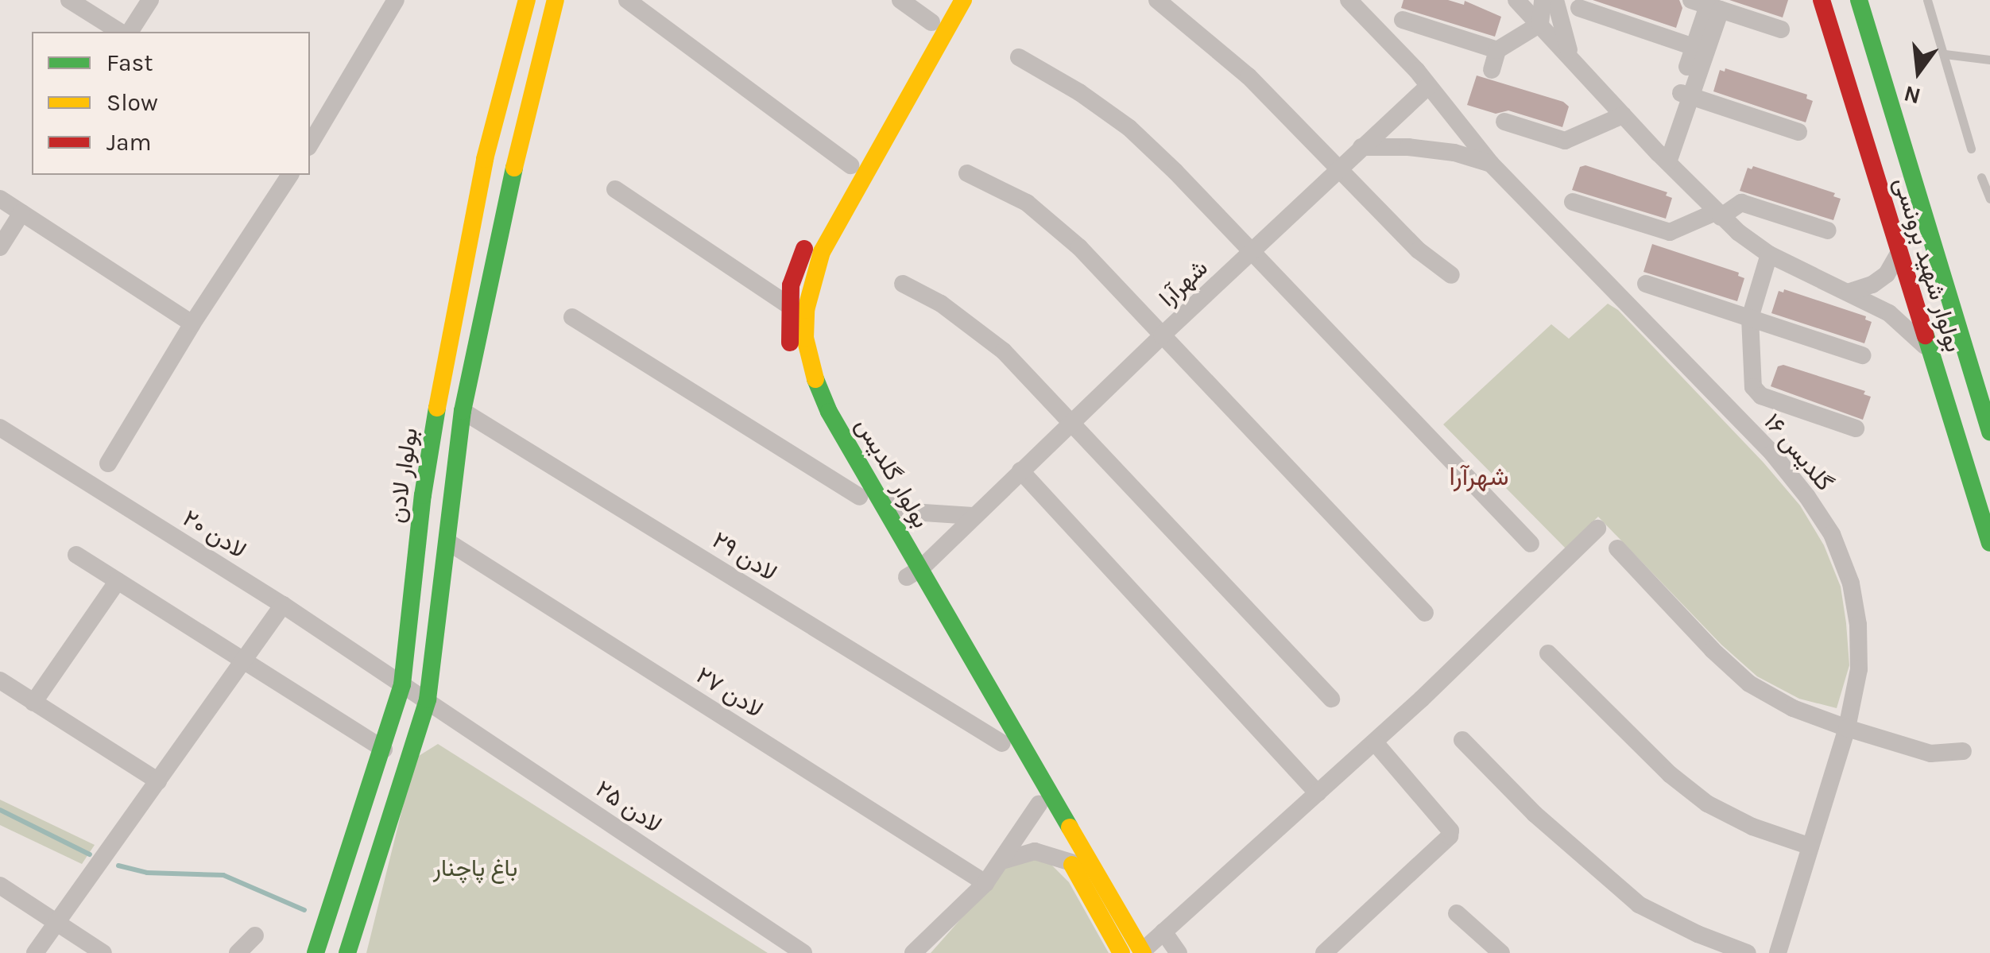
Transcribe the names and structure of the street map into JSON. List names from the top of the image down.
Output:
{
  "streets": {
    "main road": ["بولوار شهید برونسی", "بولوار گلدیس", "بولوار لادن"],
    "street": [
      "شهرآرا",
      "گلدیس ۱۶",
      "لادن ۲۰",
      "لادن ۲۹",
      "لادن ۲۷",
      "لادن ۲۵"
    ]
  },
  "crossings": [
    ["شهرآرا", "گلدیس ۱۶"],
    ["شهرآرا", "بولوار گلدیس"],
    ["بولوار گلدیس", "لادن ۲۹"],
    ["بولوار لادن", "لادن ۲۰"],
    ["بولوار لادن", "لادن ۲۵"],
    ["لادن ۲۰", "لادن ۲۵"]
  ],
  "districts": ["شهرآرا"],
  "parks": ["باغ پاچنار"],
  "legend": ["Fast", "Slow", "Jam"],
  "north": "bottom"
}
